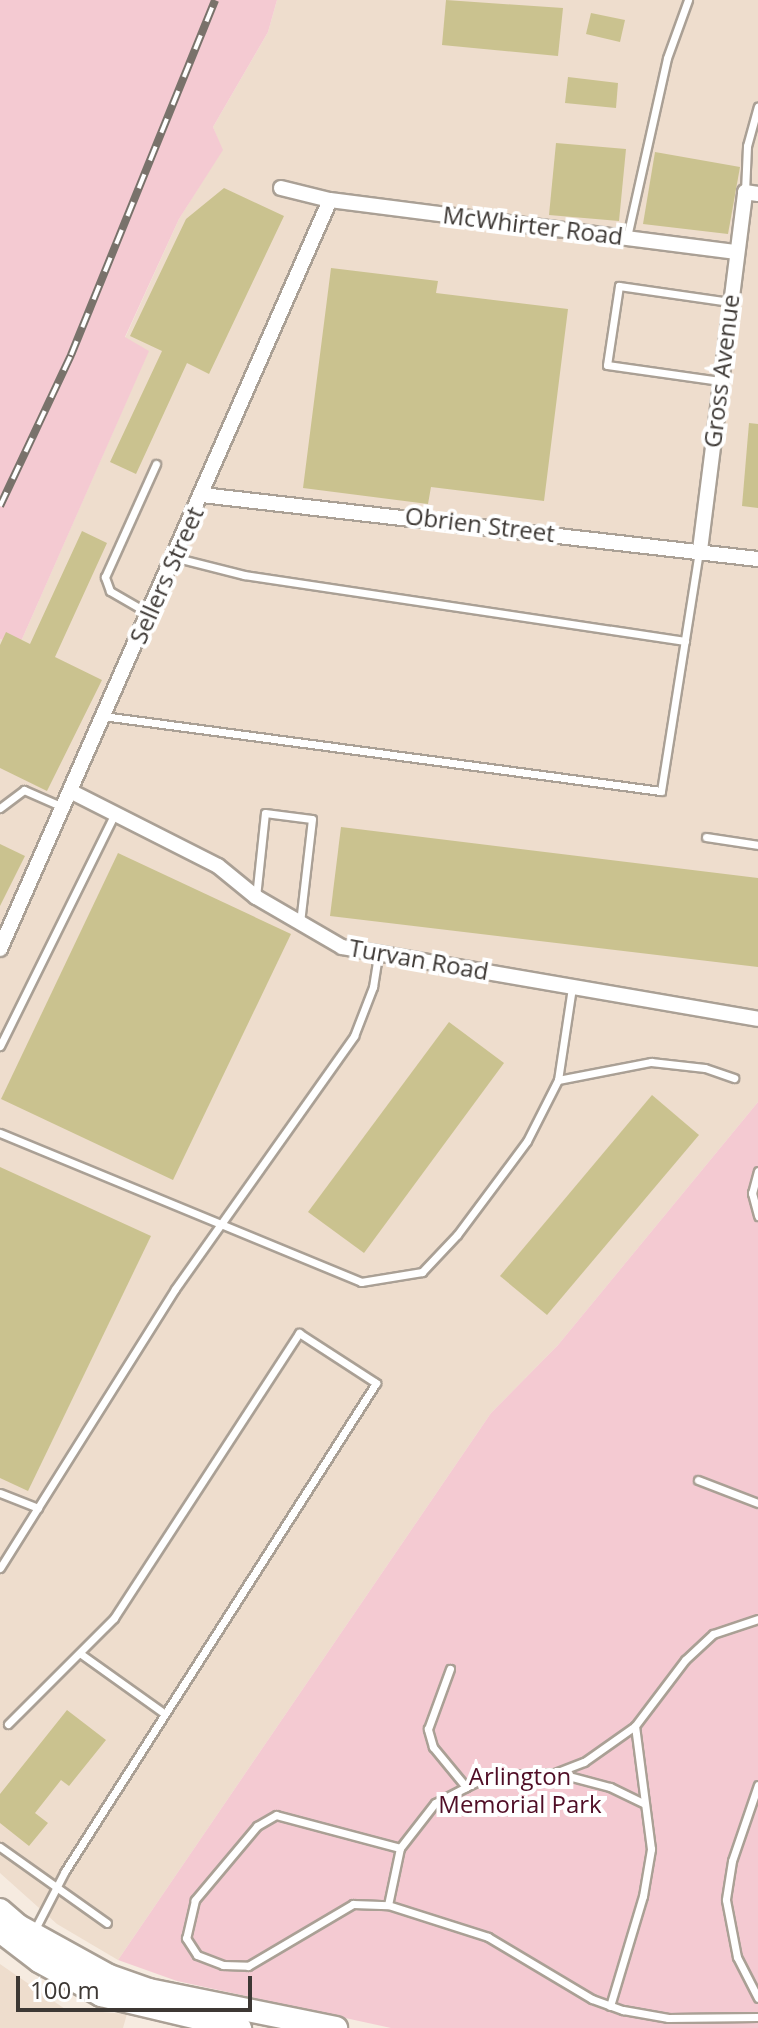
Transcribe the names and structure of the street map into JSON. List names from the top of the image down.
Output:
{
  "streets": {
    "street": [
      "McWhirter Road",
      "Gross Avenue",
      "Obrien Street",
      "Sellers Street",
      "Turvan Road"
    ]
  },
  "crossings": [
    ["McWhirter Road", "Gross Avenue"],
    ["McWhirter Road", "Sellers Street"],
    ["Gross Avenue", "Obrien Street"],
    ["Obrien Street", "Sellers Street"],
    ["Sellers Street", "Turvan Road"]
  ],
  "parks": ["Arlington Memorial Park"],
  "scale_bar": "100 m"
}
